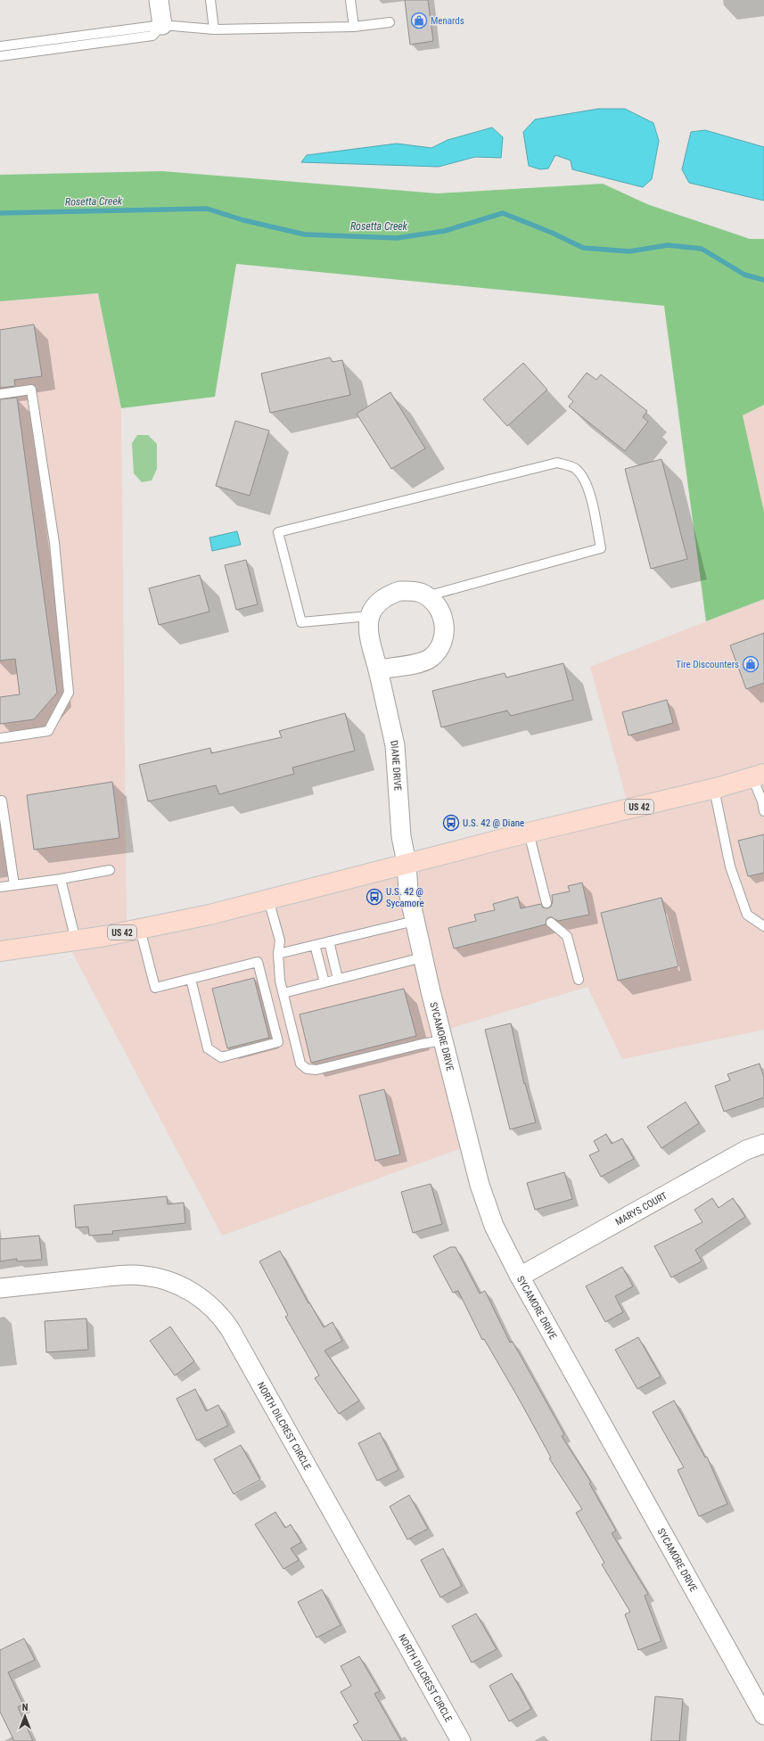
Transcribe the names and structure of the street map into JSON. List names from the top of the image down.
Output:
{
  "streets": {
    "main road": ["US 42"],
    "street": [
      "DIANE DRIVE",
      "SYCAMORE DRIVE",
      "MARYS COURT",
      "NORTH DILCREST CIRCLE"
    ]
  },
  "crossings": [
    ["DIANE DRIVE", "US 42"],
    ["DIANE DRIVE", "SYCAMORE DRIVE"],
    ["US 42", "SYCAMORE DRIVE"],
    ["SYCAMORE DRIVE", "MARYS COURT"]
  ],
  "water": ["Rosetta Creek"],
  "places": {
    "shop": ["Menards", "Tire Discounters"],
    "bus stop": ["U.S. 42 @ Diane", "U.S. 42 @ Sycamore"]
  },
  "north": "top"
}
